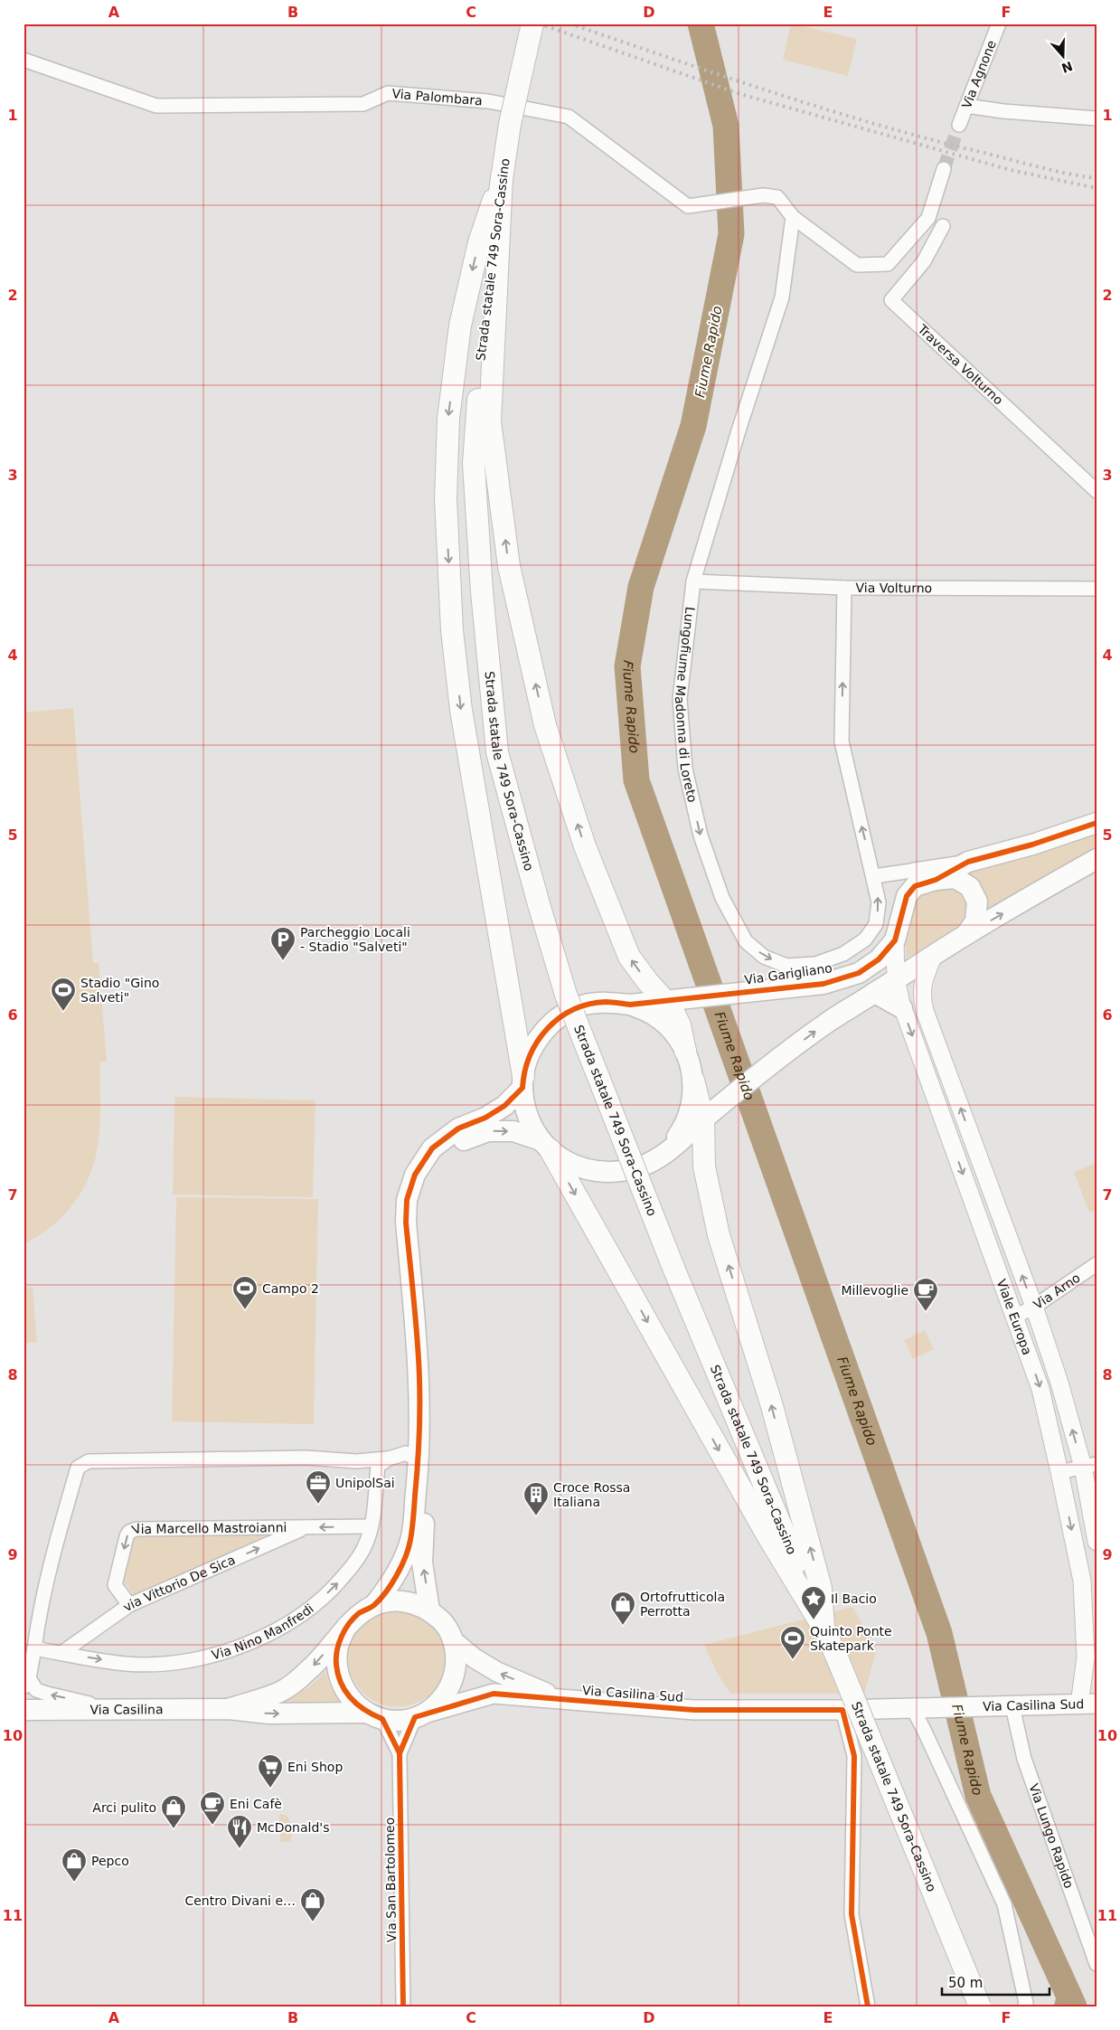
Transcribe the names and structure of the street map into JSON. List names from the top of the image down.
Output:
{
  "streets": {
    "highway": ["Strada statale 749 Sora-Cassino"],
    "main road": ["Via Garigliano", "Via Casilina Sud", "Via Casilina"],
    "street": [
      "Via Agnone",
      "Via Palombara",
      "Traversa Volturno",
      "Via Volturno",
      "Lungofiume Madonna di Loreto",
      "Via Arno",
      "Viale Europa",
      "Via Marcello Mastroianni",
      "via Vittorio De Sica",
      "Via Nino Manfredi",
      "Via Lungo Rapido",
      "Via San Bartolomeo"
    ]
  },
  "crossings": [
    ["Via Palombara", "Lungofiume Madonna di Loreto"],
    ["Via Volturno", "Lungofiume Madonna di Loreto"],
    ["Via Garigliano", "Viale Europa"],
    ["Via Arno", "Viale Europa"],
    ["Viale Europa", "Via Casilina Sud"],
    ["Via Marcello Mastroianni", "via Vittorio De Sica"],
    ["Via Marcello Mastroianni", "Via Nino Manfredi"],
    ["via Vittorio De Sica", "Via Nino Manfredi"],
    ["Via Casilina Sud", "Via Casilina"],
    ["Via Casilina Sud", "Via Lungo Rapido"]
  ],
  "one_way": ["via Vittorio De Sica", "Via Nino Manfredi"],
  "water": ["Fiume Rapido"],
  "places": {
    "parking": ["Parcheggio Locali - Stadio \"Salveti\""],
    "sports": ["Stadio \"Gino Salveti\"", "Campo 2", "Quinto Ponte Skatepark"],
    "cafe": ["Millevoglie", "Eni Cafè"],
    "office": ["UnipolSai"],
    "building": ["Croce Rossa Italiana"],
    "place": ["Il Bacio"],
    "shop": [
      "Ortofrutticola Perrotta",
      "Arci pulito",
      "Pepco",
      "Centro Divani e…"
    ],
    "supermarket": ["Eni Shop"],
    "restaurant": ["McDonald's"]
  },
  "scale_bar": "50 m",
  "north": "bottom",
  "grid": {
    "columns": [
      "A",
      "B",
      "C",
      "D",
      "E",
      "F"
    ],
    "rows": [
      "1",
      "2",
      "3",
      "4",
      "5",
      "6",
      "7",
      "8",
      "9",
      "10",
      "11"
    ]
  }
}
